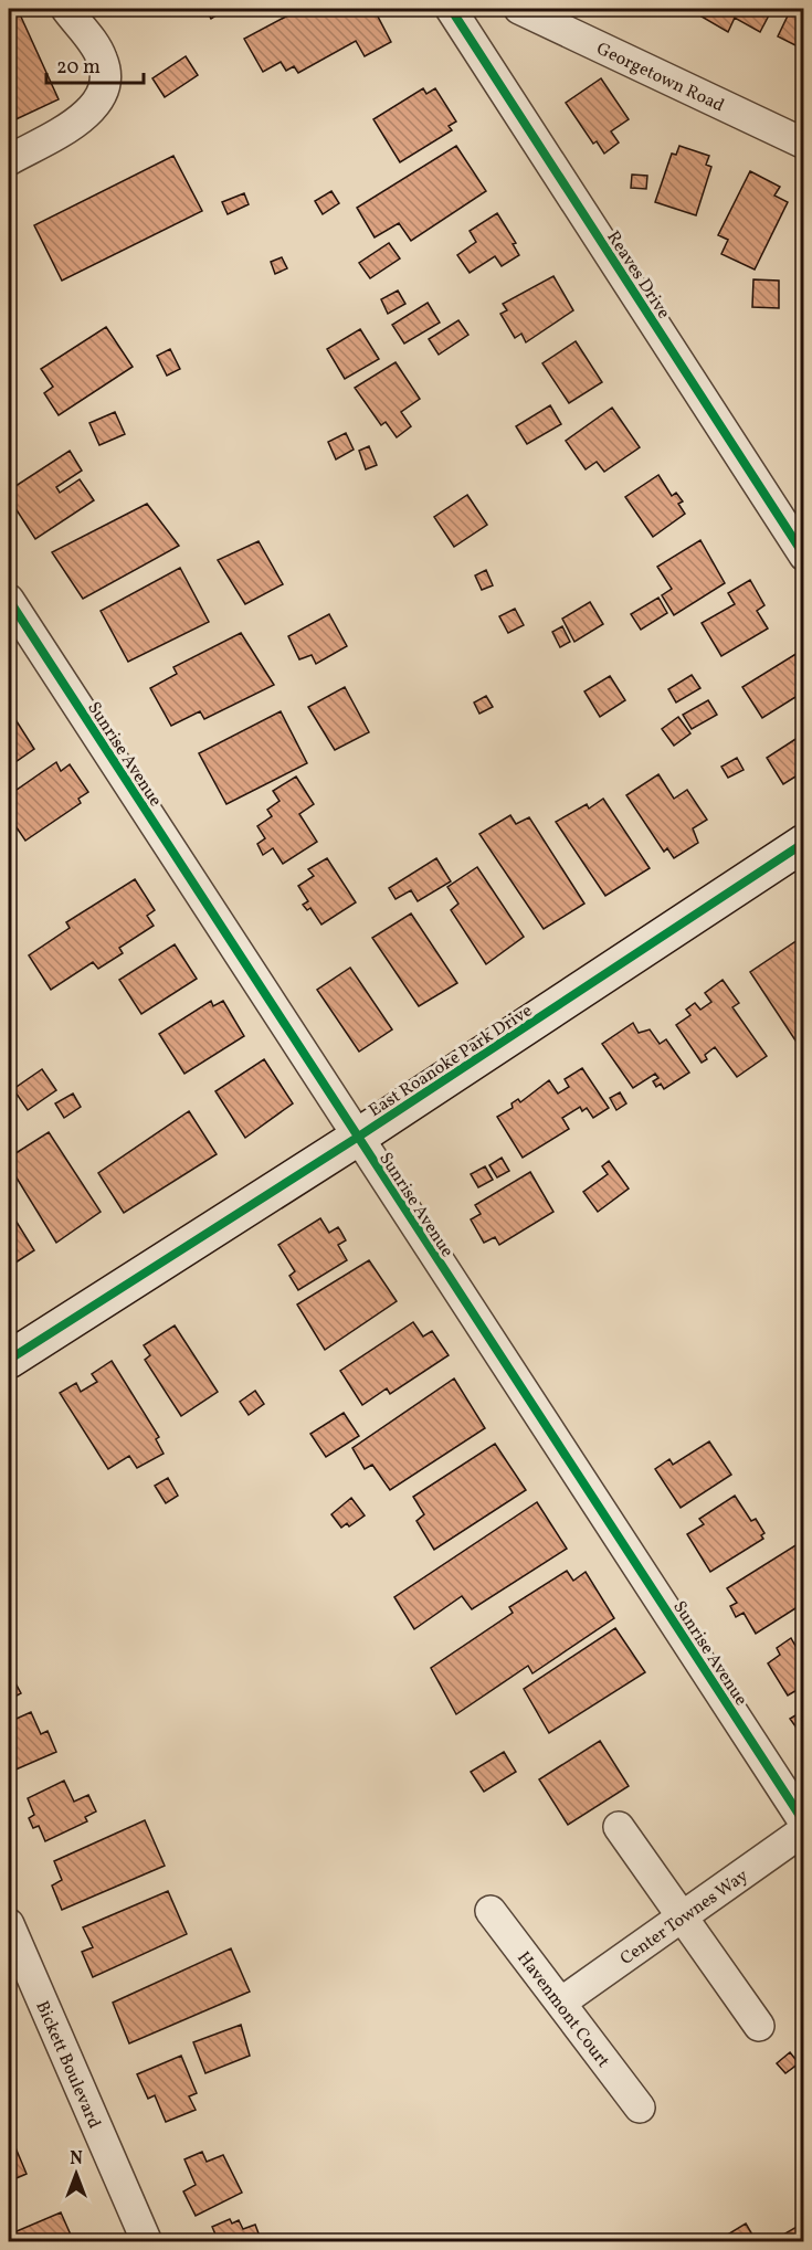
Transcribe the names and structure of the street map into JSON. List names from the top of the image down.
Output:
{
  "streets": {
    "street": [
      "Georgetown Road",
      "Reaves Drive",
      "Sunrise Avenue",
      "East Roanoke Park Drive",
      "Center Townes Way",
      "Havenmont Court",
      "Bickett Boulevard"
    ]
  },
  "crossings": [
    ["Sunrise Avenue", "East Roanoke Park Drive"],
    ["Center Townes Way", "Havenmont Court"]
  ],
  "scale_bar": "20 m",
  "north": "top"
}
